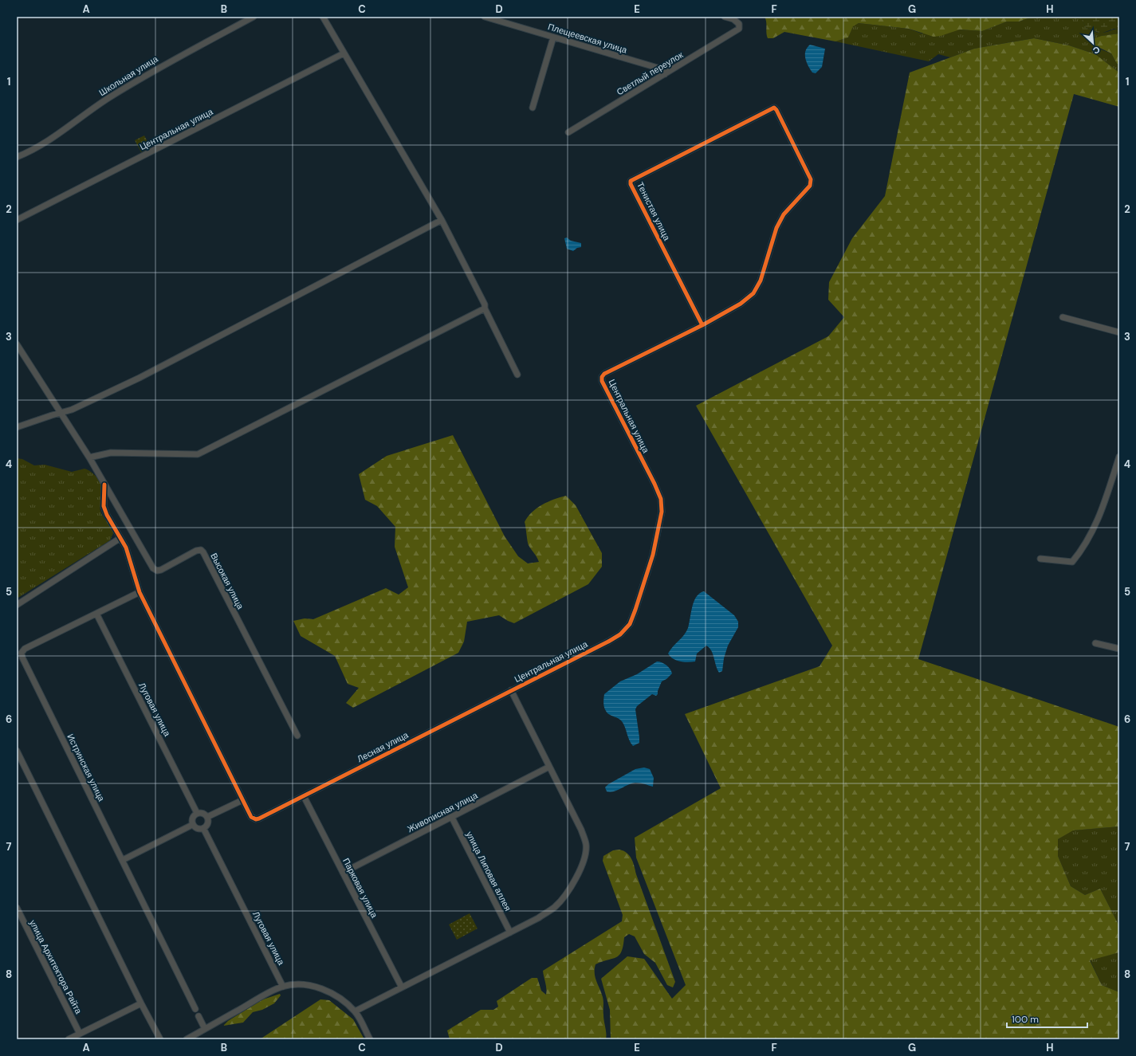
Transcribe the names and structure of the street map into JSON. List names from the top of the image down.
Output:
{
  "streets": {
    "street": [
      "Плещеевская улица",
      "Светлый переулок",
      "Школьная улица",
      "Центральная улица",
      "Тенистая улица",
      "Высокая улица",
      "Луговая улица",
      "Лесная улица",
      "Истринская улица",
      "Живописная улица",
      "улица Липовая аллея",
      "Парковая улица",
      "улица Архитектора Райта"
    ]
  },
  "crossings": [
    ["Плещеевская улица", "Светлый переулок"],
    ["Центральная улица", "Тенистая улица"],
    ["Центральная улица", "Лесная улица"],
    ["Луговая улица", "Истринская улица"],
    ["Лесная улица", "Парковая улица"],
    ["Живописная улица", "улица Липовая аллея"],
    ["Живописная улица", "Парковая улица"]
  ],
  "scale_bar": "100 m",
  "north": "bottom right",
  "grid": {
    "columns": [
      "A",
      "B",
      "C",
      "D",
      "E",
      "F",
      "G",
      "H"
    ],
    "rows": [
      "1",
      "2",
      "3",
      "4",
      "5",
      "6",
      "7",
      "8"
    ]
  }
}
